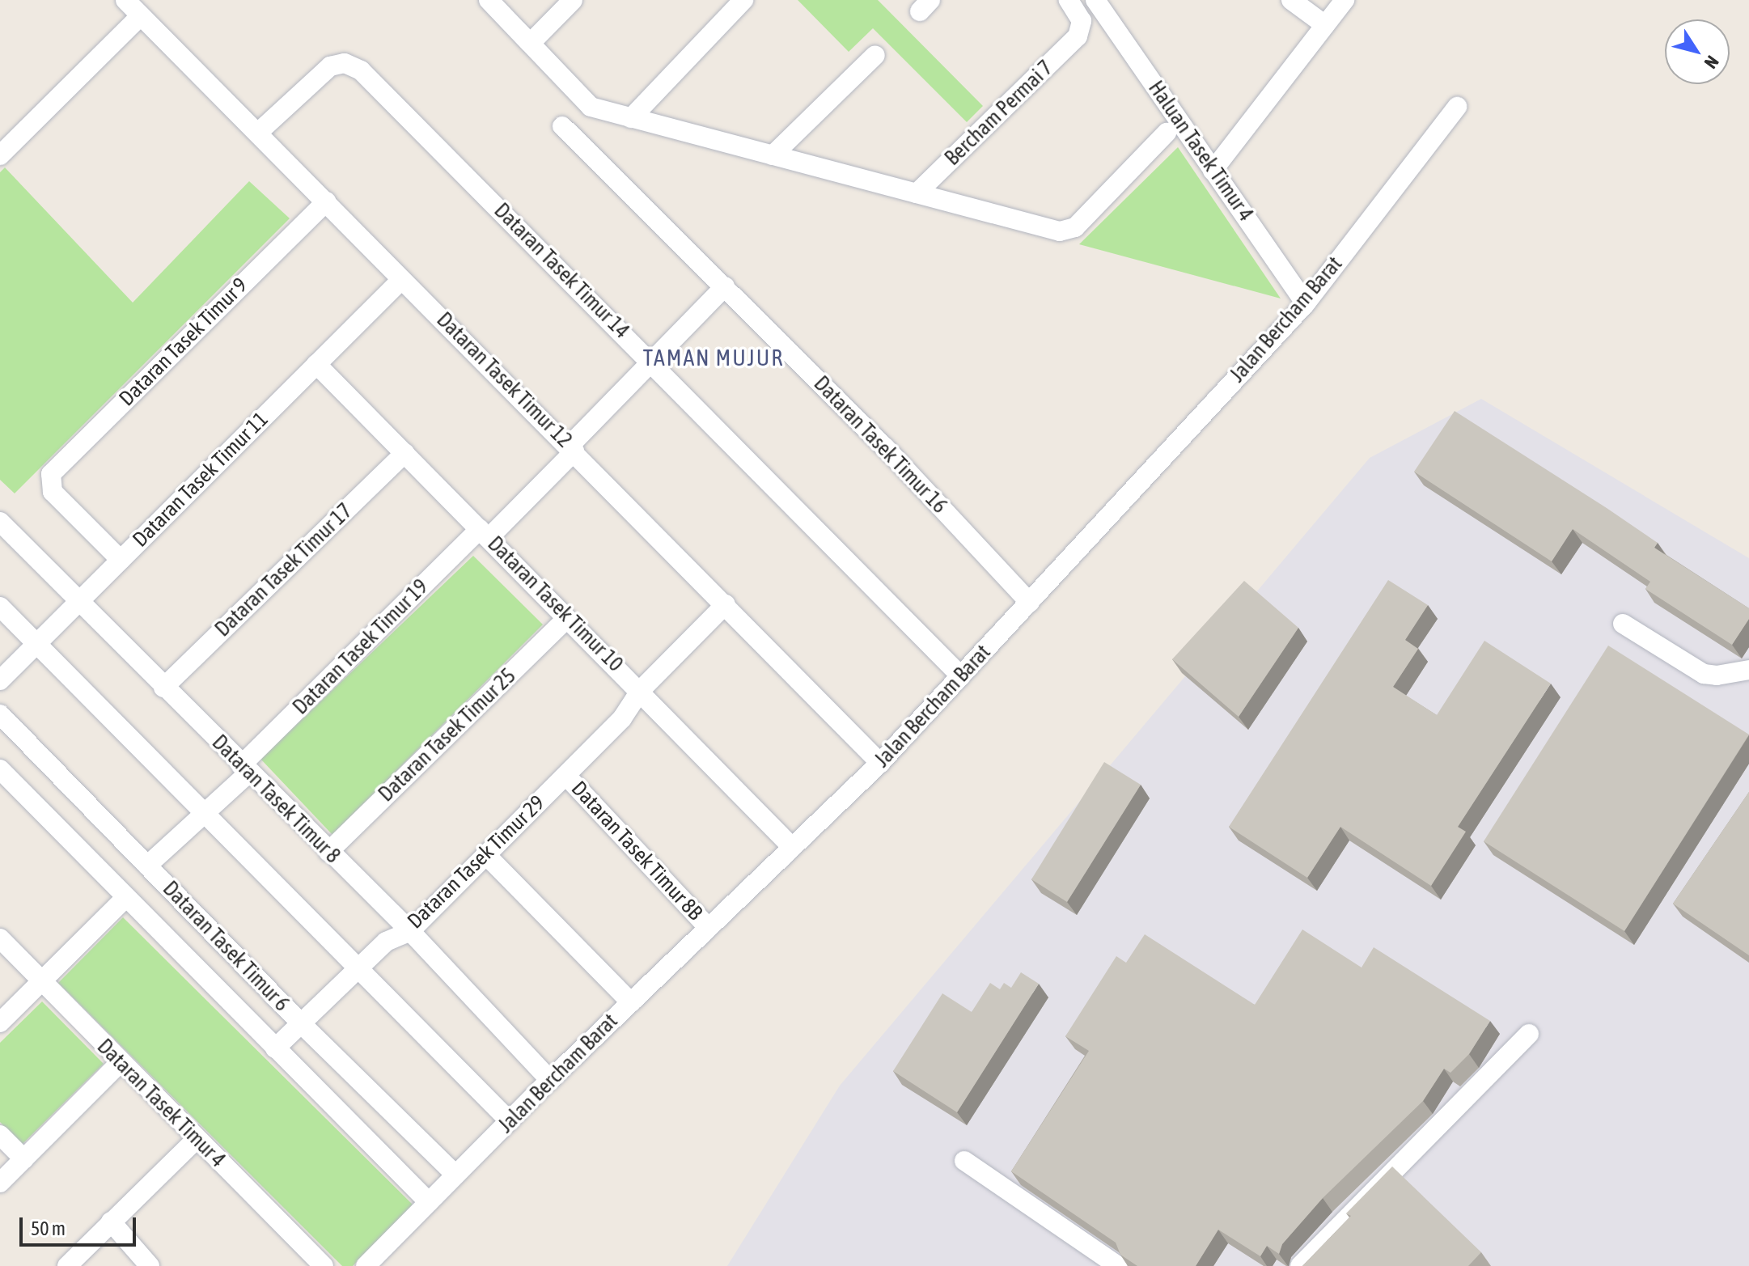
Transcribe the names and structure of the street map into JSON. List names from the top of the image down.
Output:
{
  "streets": {
    "street": [
      "Bercham Permai 7",
      "Haluan Tasek Timur 4",
      "Dataran Tasek Timur 14",
      "Jalan Bercham Barat",
      "Dataran Tasek Timur 9",
      "Dataran Tasek Timur 12",
      "Dataran Tasek Timur 16",
      "Dataran Tasek Timur 11",
      "Dataran Tasek Timur 17",
      "Dataran Tasek Timur 10",
      "Dataran Tasek Timur 19",
      "Dataran Tasek Timur 25",
      "Dataran Tasek Timur 8",
      "Dataran Tasek Timur 8B",
      "Dataran Tasek Timur 29",
      "Dataran Tasek Timur 6",
      "Dataran Tasek Timur 4"
    ]
  },
  "crossings": [
    ["Haluan Tasek Timur 4", "Jalan Bercham Barat"],
    ["Dataran Tasek Timur 14", "Jalan Bercham Barat"],
    ["Dataran Tasek Timur 14", "Dataran Tasek Timur 12"],
    ["Dataran Tasek Timur 14", "Dataran Tasek Timur 19"],
    ["Jalan Bercham Barat", "Dataran Tasek Timur 12"],
    ["Jalan Bercham Barat", "Dataran Tasek Timur 16"],
    ["Jalan Bercham Barat", "Dataran Tasek Timur 10"],
    ["Jalan Bercham Barat", "Dataran Tasek Timur 8"],
    ["Jalan Bercham Barat", "Dataran Tasek Timur 8B"],
    ["Jalan Bercham Barat", "Dataran Tasek Timur 6"],
    ["Dataran Tasek Timur 9", "Dataran Tasek Timur 12"],
    ["Dataran Tasek Timur 9", "Dataran Tasek Timur 11"],
    ["Dataran Tasek Timur 12", "Dataran Tasek Timur 11"],
    ["Dataran Tasek Timur 12", "Dataran Tasek Timur 19"],
    ["Dataran Tasek Timur 12", "Dataran Tasek Timur 29"],
    ["Dataran Tasek Timur 16", "Dataran Tasek Timur 19"],
    ["Dataran Tasek Timur 11", "Dataran Tasek Timur 10"],
    ["Dataran Tasek Timur 11", "Dataran Tasek Timur 8"],
    ["Dataran Tasek Timur 17", "Dataran Tasek Timur 10"],
    ["Dataran Tasek Timur 17", "Dataran Tasek Timur 8"],
    ["Dataran Tasek Timur 10", "Dataran Tasek Timur 19"],
    ["Dataran Tasek Timur 10", "Dataran Tasek Timur 25"],
    ["Dataran Tasek Timur 10", "Dataran Tasek Timur 29"],
    ["Dataran Tasek Timur 19", "Dataran Tasek Timur 8"],
    ["Dataran Tasek Timur 19", "Dataran Tasek Timur 6"],
    ["Dataran Tasek Timur 25", "Dataran Tasek Timur 8"],
    ["Dataran Tasek Timur 8", "Dataran Tasek Timur 29"],
    ["Dataran Tasek Timur 8B", "Dataran Tasek Timur 29"],
    ["Dataran Tasek Timur 29", "Dataran Tasek Timur 6"]
  ],
  "districts": ["TAMAN MUJUR"],
  "scale_bar": "50 m",
  "north": "bottom right"
}
